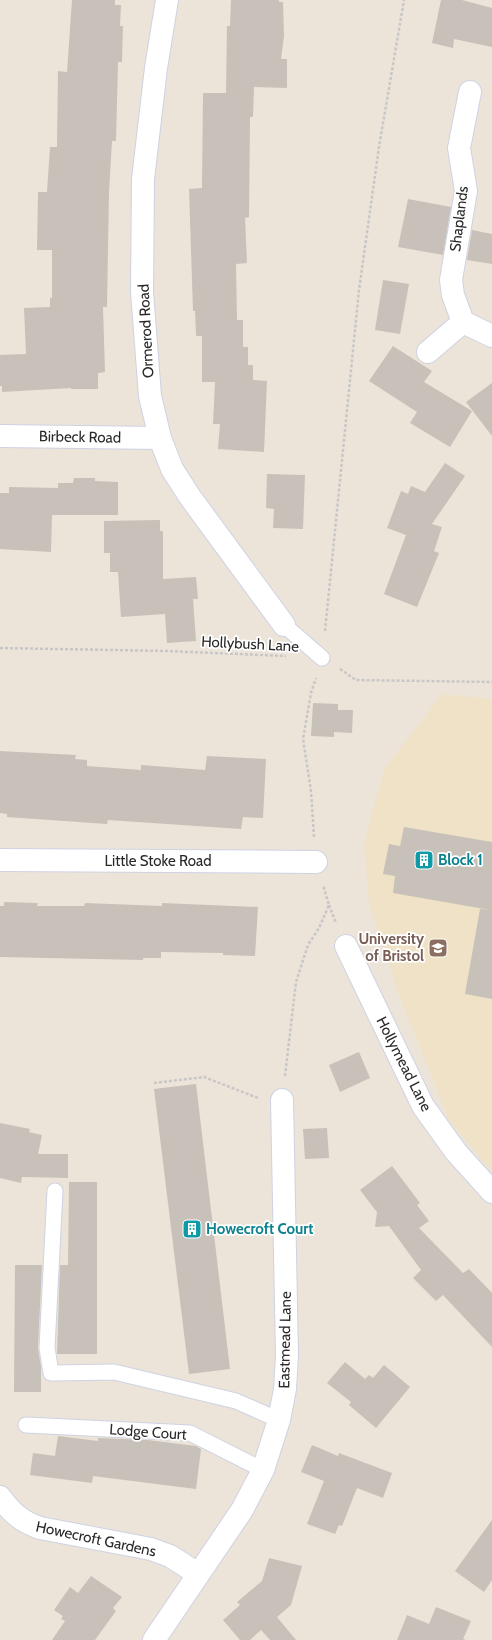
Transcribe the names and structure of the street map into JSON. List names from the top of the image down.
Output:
{
  "streets": {
    "street": [
      "Shaplands",
      "Ormerod Road",
      "Birbeck Road",
      "Little Stoke Road",
      "Hollymead Lane",
      "Eastmead Lane",
      "Howecroft Gardens"
    ],
    "lane": ["Lodge Court"],
    "path": ["Hollybush Lane"]
  },
  "crossings": [
    ["Ormerod Road", "Birbeck Road"],
    ["Eastmead Lane", "Lodge Court"],
    ["Eastmead Lane", "Howecroft Gardens"]
  ],
  "places": {
    "building": ["Block 1", "Howecroft Court"],
    "school or university": ["University of Bristol"]
  }
}
